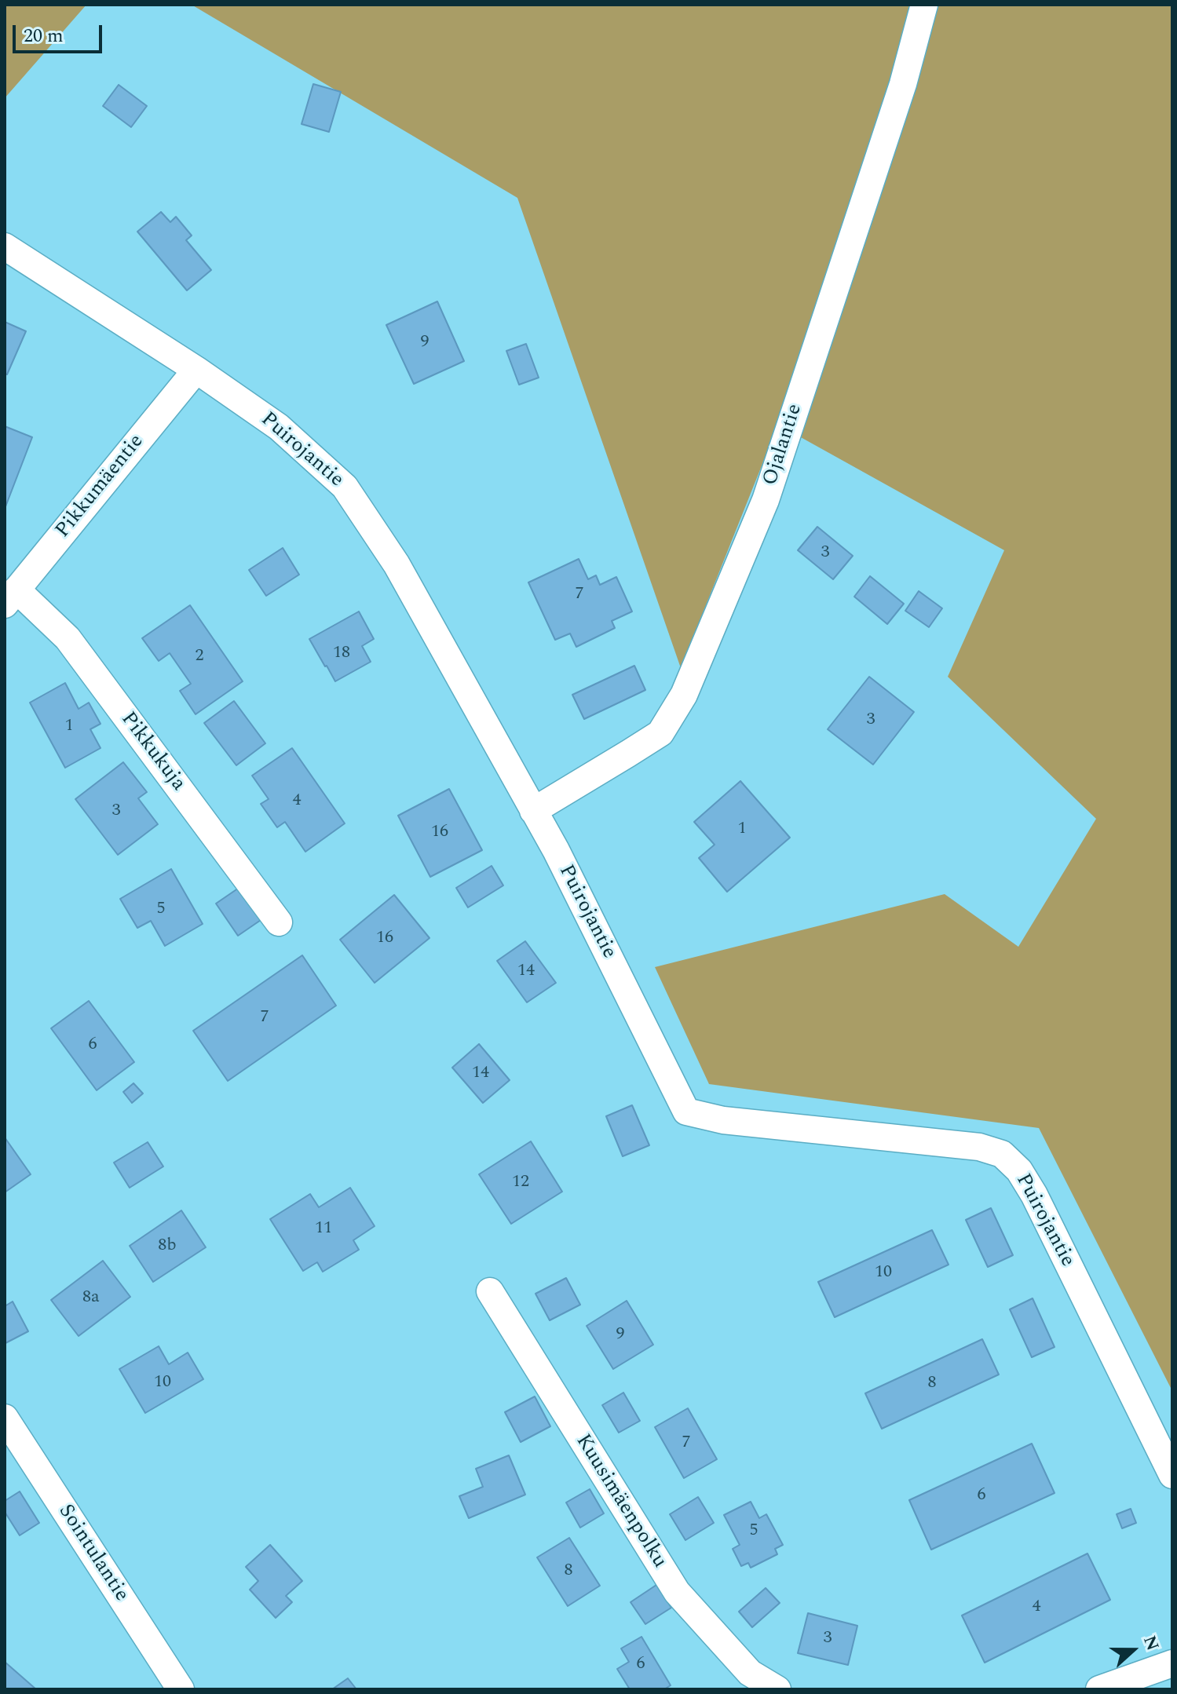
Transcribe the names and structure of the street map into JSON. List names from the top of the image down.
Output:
{
  "streets": {
    "street": [
      "Ojalantie",
      "Puirojantie",
      "Pikkumäentie",
      "Pikkukuja",
      "Kuusimäenpolku",
      "Sointulantie"
    ]
  },
  "crossings": [
    ["Ojalantie", "Puirojantie"],
    ["Puirojantie", "Pikkumäentie"],
    ["Pikkumäentie", "Pikkukuja"]
  ],
  "house_numbers": [
    "9",
    "3",
    "7",
    "18",
    "2",
    "3",
    "1",
    "4",
    "3",
    "1",
    "16",
    "5",
    "16",
    "14",
    "7",
    "6",
    "14",
    "12",
    "11",
    "8b",
    "10",
    "8a",
    "9",
    "10",
    "8",
    "7",
    "6",
    "5",
    "8",
    "4",
    "3",
    "6"
  ],
  "scale_bar": "20 m",
  "north": "right"
}
